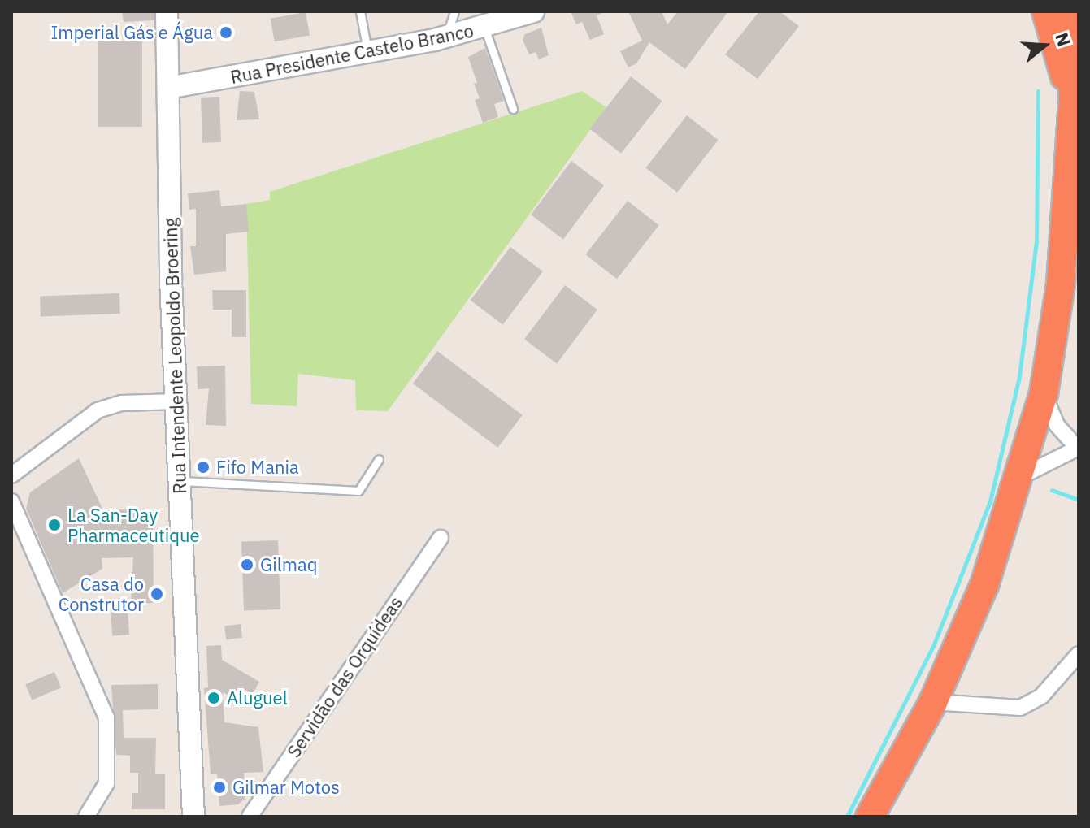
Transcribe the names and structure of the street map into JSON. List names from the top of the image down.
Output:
{
  "streets": {
    "main road": ["Rua Presidente Castelo Branco", "Rua Intendente Leopoldo Broering"],
    "street": ["Servidão das Orquídeas"]
  },
  "crossings": [
    ["Rua Presidente Castelo Branco", "Rua Intendente Leopoldo Broering"]
  ],
  "places": [
    "Imperial Gás e Água",
    "Fifo Mania",
    "La San-Day Pharmaceutique",
    "Gilmaq",
    "Casa do Construtor",
    "Aluguel",
    "Gilmar Motos"
  ],
  "north": "right"
}
